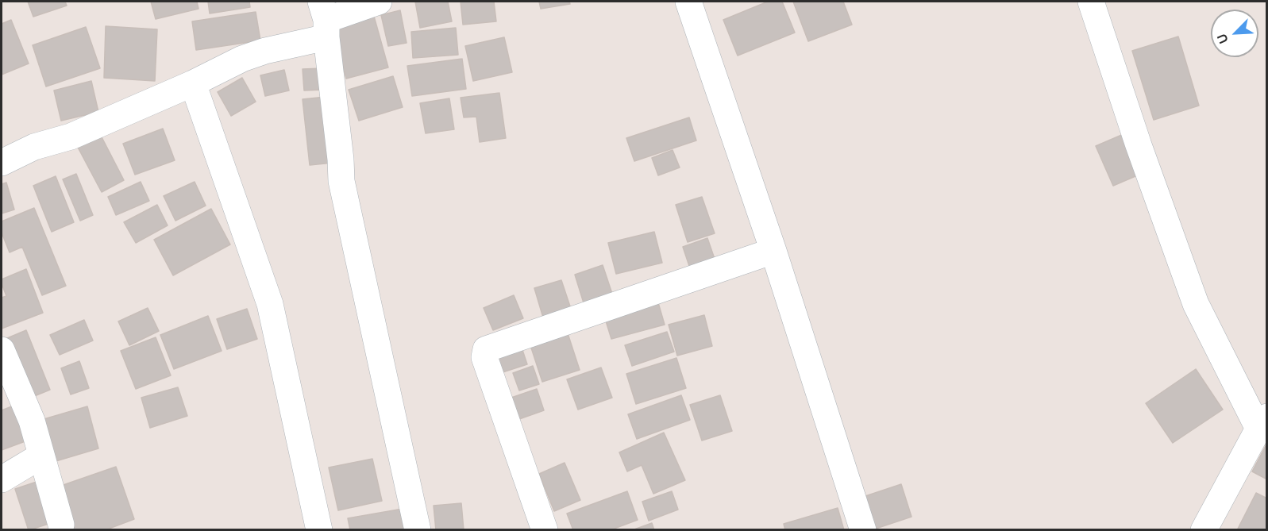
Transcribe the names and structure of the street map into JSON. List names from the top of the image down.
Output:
{
  "north": "bottom left"
}
